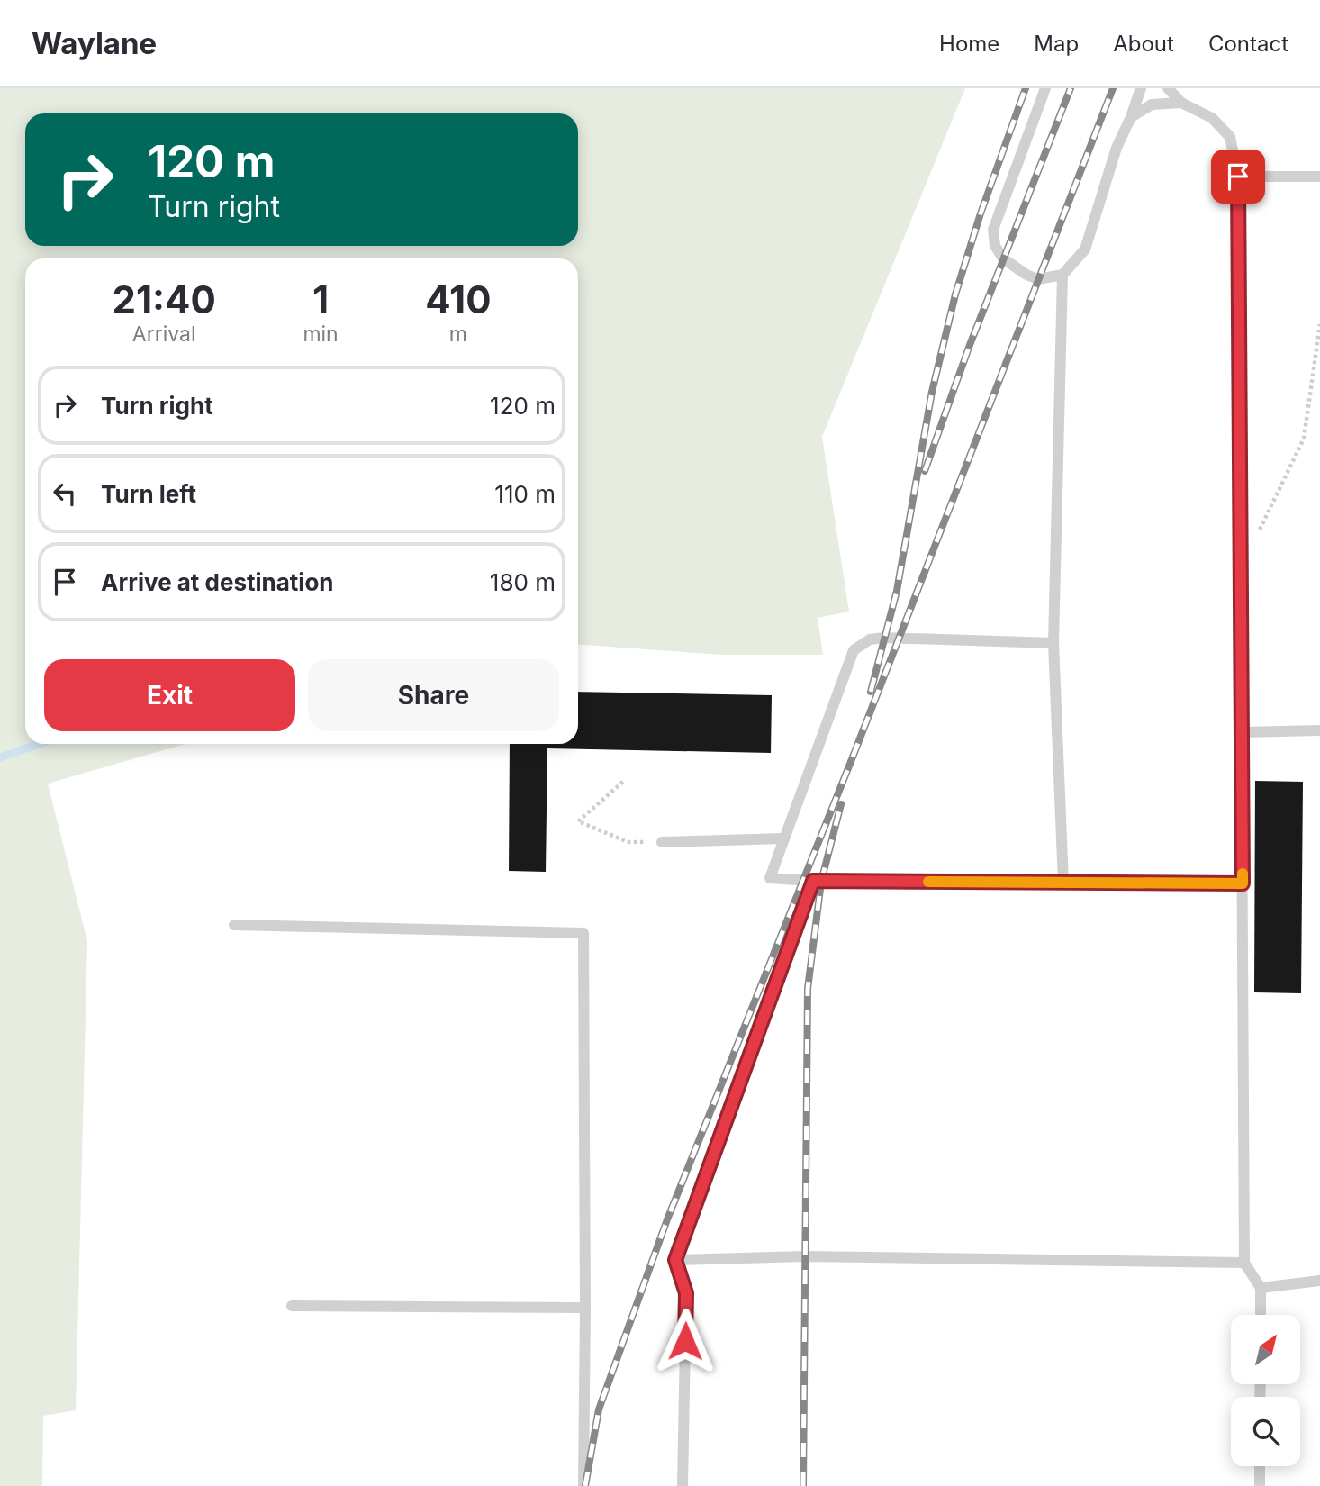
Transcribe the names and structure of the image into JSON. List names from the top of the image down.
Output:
{
  "north": "top right",
  "page": {
    "header": "Waylane",
    "nav": [
      "Home",
      "Map",
      "About",
      "Contact"
    ],
    "turn": ["120 m", "Turn right"],
    "eta": [
      "21:40",
      "Arrival",
      "1",
      "min",
      "410",
      "m"
    ],
    "list": [
      {
        "name": "Turn right",
        "value": "120 m"
      },
      {
        "name": "Turn left",
        "value": "110 m"
      },
      {
        "name": "Arrive at destination",
        "value": "180 m"
      }
    ],
    "buttons": ["Exit", "Share"]
  }
}
